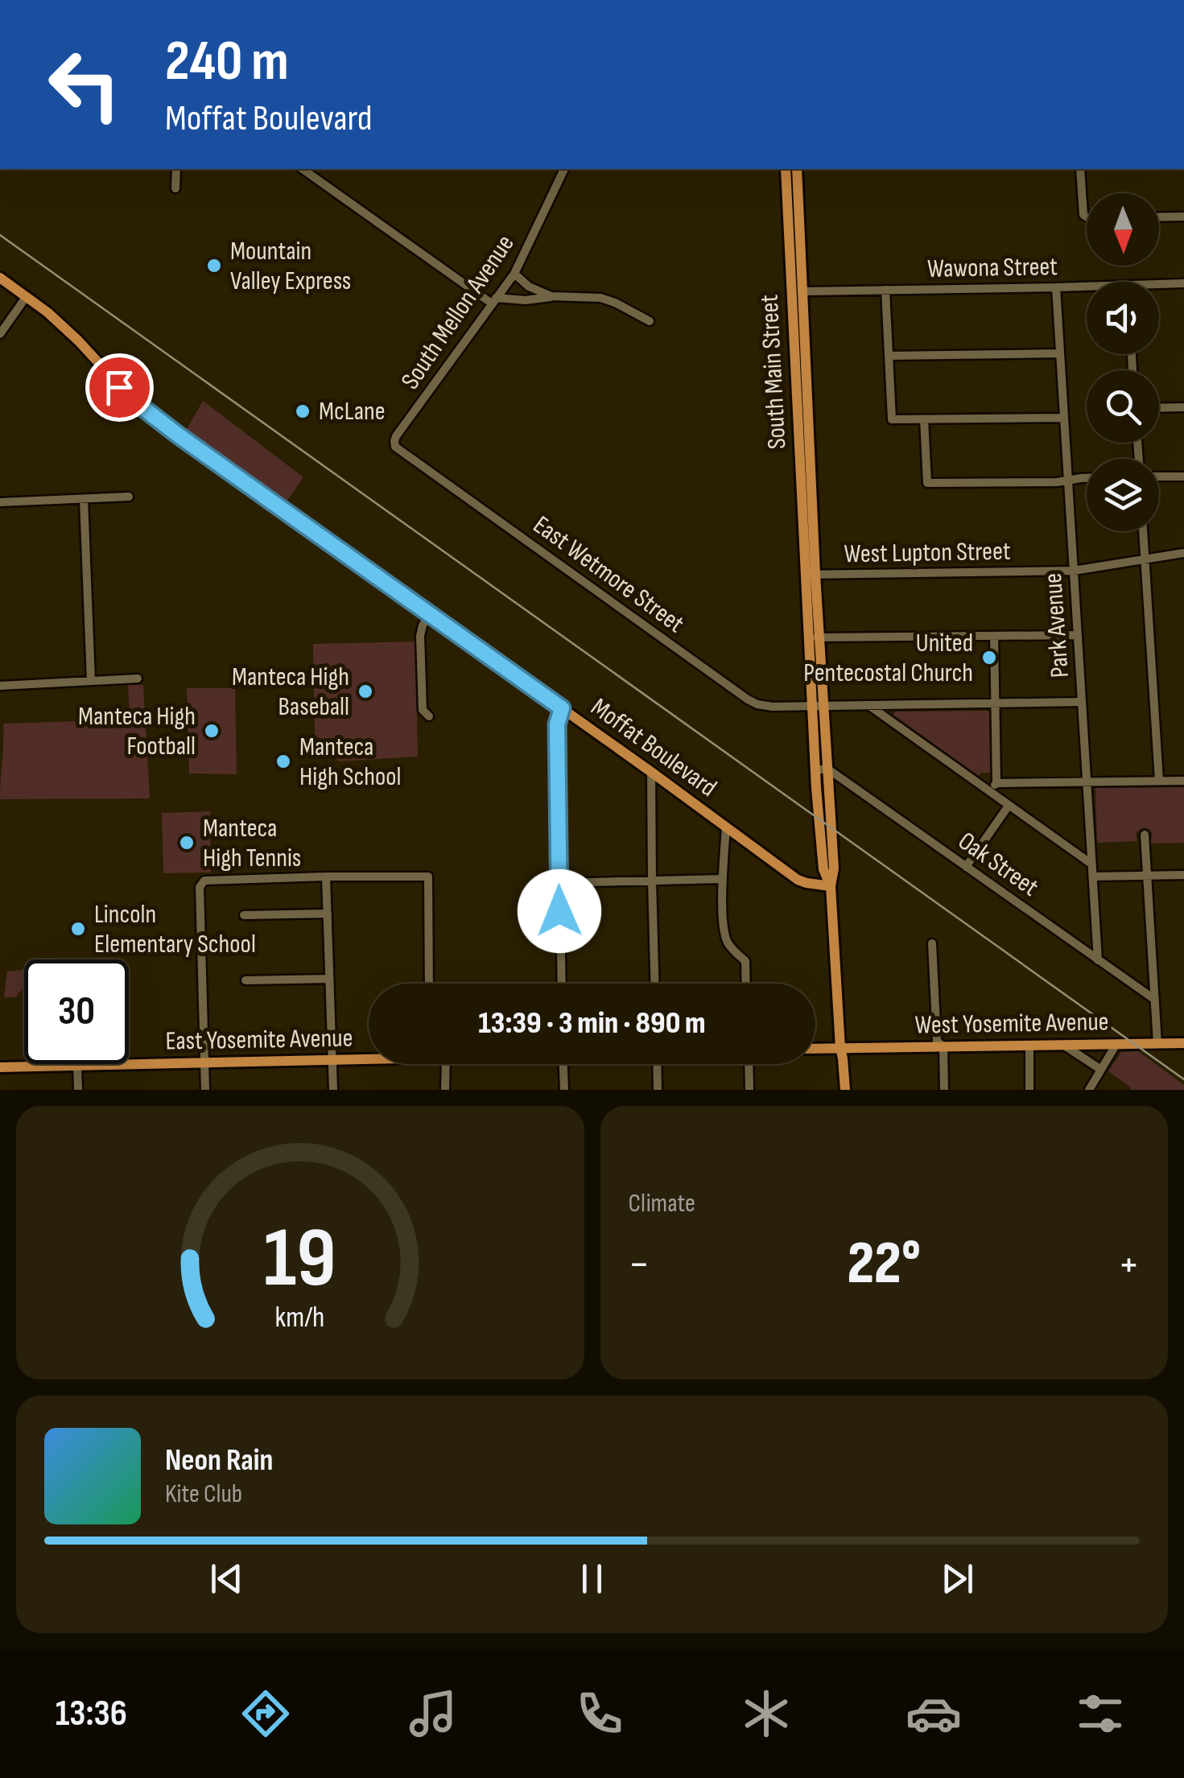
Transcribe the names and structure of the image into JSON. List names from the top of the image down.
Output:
{
  "streets": {
    "main road": [
      "South Main Street",
      "Moffat Boulevard",
      "West Yosemite Avenue",
      "East Yosemite Avenue"
    ],
    "street": [
      "Wawona Street",
      "South Mellon Avenue",
      "West Lupton Street",
      "East Wetmore Street",
      "Park Avenue",
      "Oak Street"
    ]
  },
  "crossings": [
    ["Wawona Street", "South Main Street"],
    ["Wawona Street", "Park Avenue"],
    ["South Mellon Avenue", "East Wetmore Street"],
    ["South Main Street", "West Lupton Street"],
    ["South Main Street", "East Wetmore Street"],
    ["South Main Street", "Moffat Boulevard"],
    ["South Main Street", "Oak Street"],
    ["South Main Street", "West Yosemite Avenue"],
    ["West Lupton Street", "Park Avenue"],
    ["East Wetmore Street", "Park Avenue"],
    ["Park Avenue", "Oak Street"]
  ],
  "places": [
    "Mountain Valley Express",
    "McLane",
    "United Pentecostal Church",
    "Manteca High Baseball",
    "Manteca High Football",
    "Manteca High School",
    "Manteca High Tennis",
    "Lincoln Elementary School"
  ],
  "north": "bottom",
  "page": {
    "turn": ["240 m", "Moffat Boulevard"],
    "limit": "30",
    "trip": "13:39 · 3 min · 890 m",
    "tile": "Climate",
    "heat": ["−", "22°", "+"],
    "song": ["Neon Rain", "Kite Club"],
    "tabs": "13:36",
    "gauge": ["19", "km/h"]
  }
}
